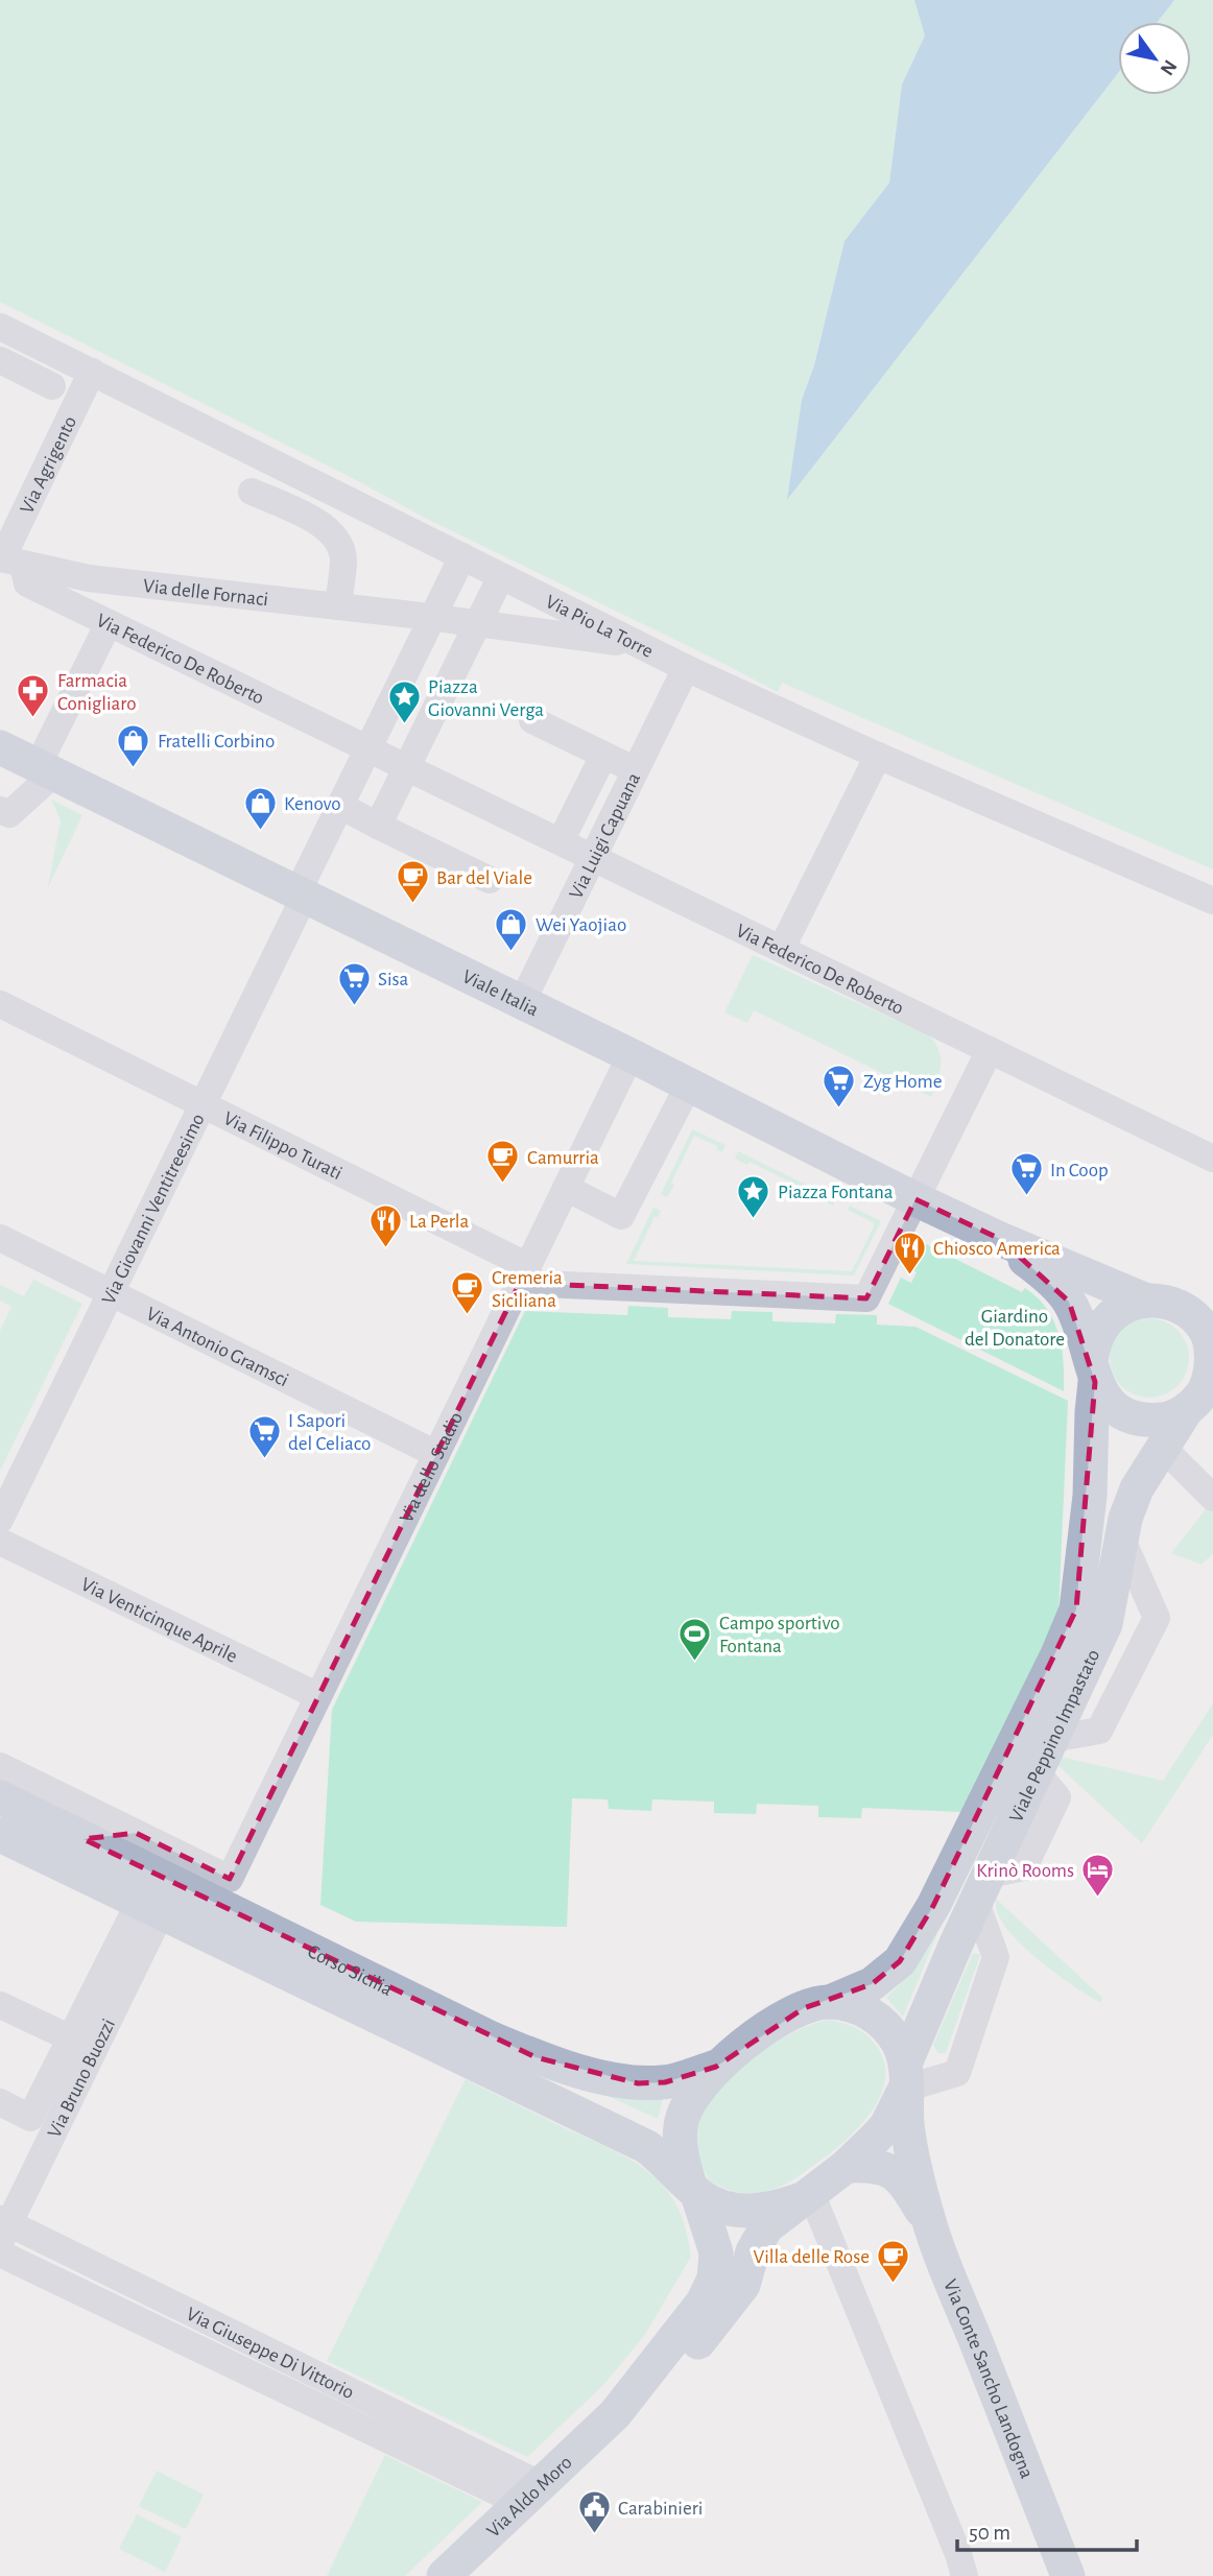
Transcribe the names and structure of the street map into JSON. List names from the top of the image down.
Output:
{
  "streets": {
    "main road": [
      "Viale Italia",
      "Viale Peppino Impastato",
      "Corso Sicilia",
      "Via Conte Sancho Landogna",
      "Via Aldo Moro"
    ],
    "street": [
      "Via Agrigento",
      "Via delle Fornaci",
      "Via Pio La Torre",
      "Via Federico De Roberto",
      "Via Luigi Capuana",
      "Via Filippo Turati",
      "Via Giovanni Ventitreesimo",
      "Via Antonio Gramsci",
      "Via dello Stadio",
      "Via Venticinque Aprile",
      "Via Bruno Buozzi",
      "Via Giuseppe Di Vittorio"
    ]
  },
  "crossings": [
    ["Via Agrigento", "Via delle Fornaci"],
    ["Via Agrigento", "Via Pio La Torre"],
    ["Via Agrigento", "Via Federico De Roberto"],
    ["Via delle Fornaci", "Via Pio La Torre"],
    ["Via delle Fornaci", "Via Federico De Roberto"],
    ["Via delle Fornaci", "Via Giovanni Ventitreesimo"],
    ["Via Pio La Torre", "Via Luigi Capuana"],
    ["Via Pio La Torre", "Via Giovanni Ventitreesimo"],
    ["Via Federico De Roberto", "Via Luigi Capuana"],
    ["Via Federico De Roberto", "Via Giovanni Ventitreesimo"],
    ["Via Luigi Capuana", "Viale Italia"],
    ["Viale Italia", "Via Giovanni Ventitreesimo"],
    ["Viale Italia", "Via dello Stadio"],
    ["Via Filippo Turati", "Via Giovanni Ventitreesimo"],
    ["Via Filippo Turati", "Via dello Stadio"],
    ["Via Giovanni Ventitreesimo", "Via Antonio Gramsci"],
    ["Via Antonio Gramsci", "Via dello Stadio"],
    ["Via dello Stadio", "Via Venticinque Aprile"],
    ["Viale Peppino Impastato", "Corso Sicilia"],
    ["Corso Sicilia", "Via Bruno Buozzi"],
    ["Via Bruno Buozzi", "Via Giuseppe Di Vittorio"],
    ["Via Giuseppe Di Vittorio", "Via Aldo Moro"]
  ],
  "parks": ["Giardino del Donatore"],
  "places": {
    "pharmacy": ["Farmacia Conigliaro"],
    "place": ["Piazza Giovanni Verga", "Piazza Fontana"],
    "shop": ["Fratelli Corbino", "Kenovo", "Wei Yaojiao"],
    "cafe": [
      "Bar del Viale",
      "Camurria",
      "Cremeria Siciliana",
      "Villa delle Rose"
    ],
    "supermarket": [
      "Sisa",
      "Zyg Home",
      "In Coop",
      "I Sapori del Celiaco"
    ],
    "restaurant": ["La Perla", "Chiosco America"],
    "sports": ["Campo sportivo Fontana"],
    "hotel": ["Krinò Rooms"],
    "public building": ["Carabinieri"]
  },
  "scale_bar": "50 m",
  "north": "bottom right"
}
